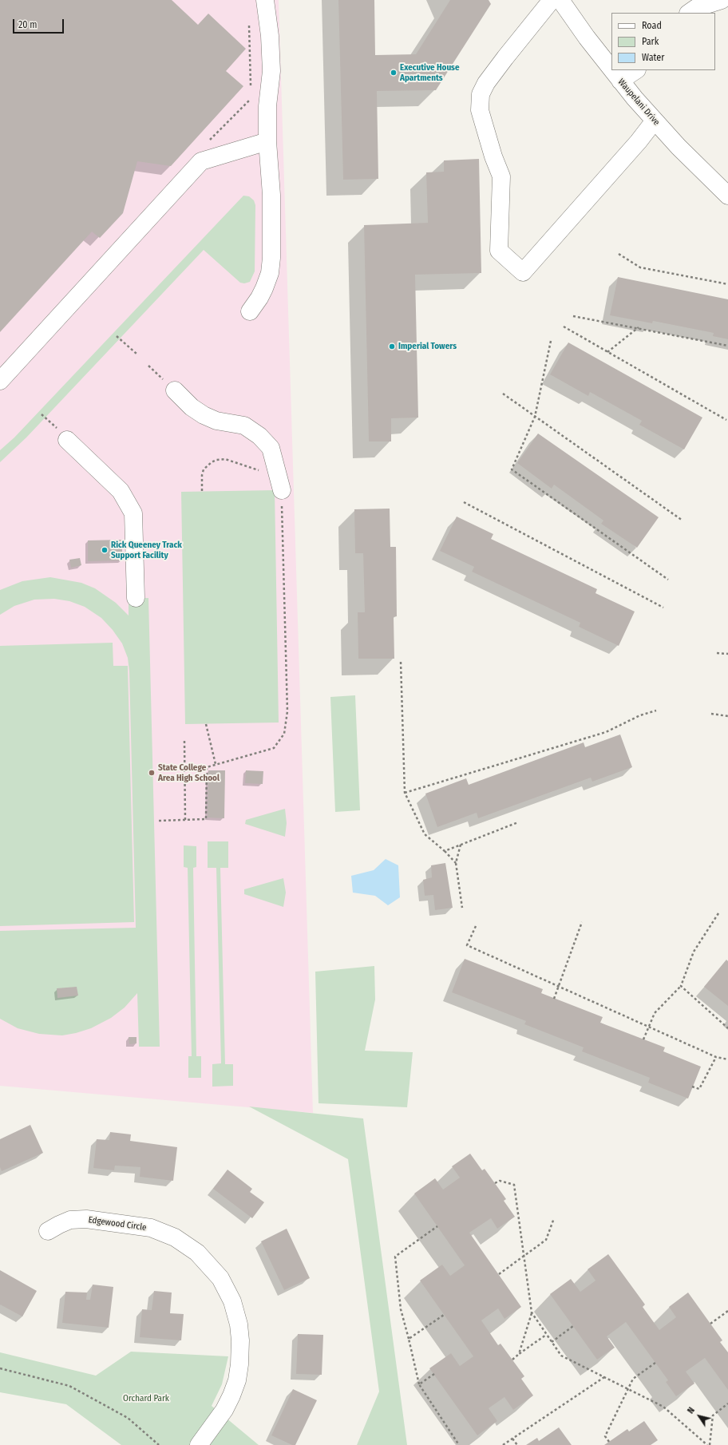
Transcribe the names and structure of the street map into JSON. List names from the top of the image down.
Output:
{
  "streets": {
    "street": ["Waupelani Drive", "Edgewood Circle"]
  },
  "parks": ["Orchard Park"],
  "places": [
    "Executive House Apartments",
    "Imperial Towers",
    "Rick Queeney Track Support Facility",
    "State College Area High School"
  ],
  "legend": ["Road", "Park", "Water"],
  "scale_bar": "20 m",
  "north": "top left"
}
